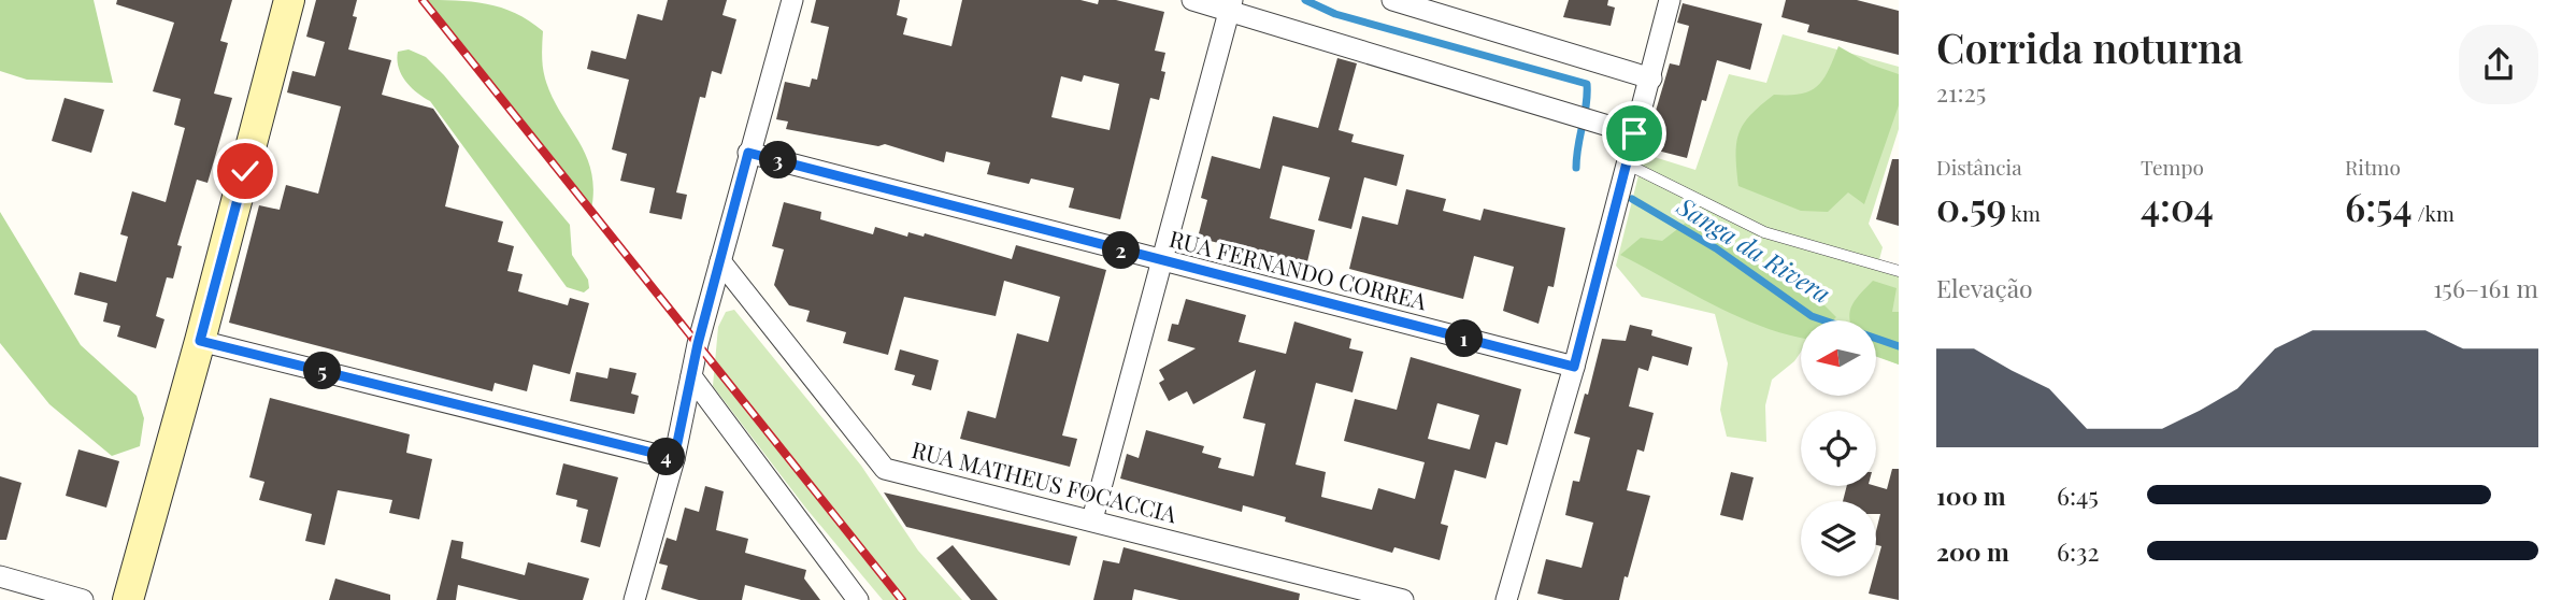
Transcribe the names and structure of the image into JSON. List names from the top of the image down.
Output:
{
  "streets": {
    "street": ["RUA FERNANDO CORREA", "RUA MATHEUS FOCACCIA"]
  },
  "water": ["Sanga da Rivera"],
  "north": "left",
  "page": {
    "heading": ["Corrida noturna", "21:25"],
    "stats": [
      ["Distância", "0.59 km"],
      ["Tempo", "4:04"],
      ["Ritmo", "6:54 /km"]
    ],
    "pins": [
      "3",
      "2",
      "1",
      "5",
      "4"
    ],
    "chart": ["Elevação", "156–161 m"],
    "list": [
      {
        "name": "100 m",
        "note": "6:45"
      },
      {
        "name": "200 m",
        "note": "6:32"
      }
    ]
  }
}
